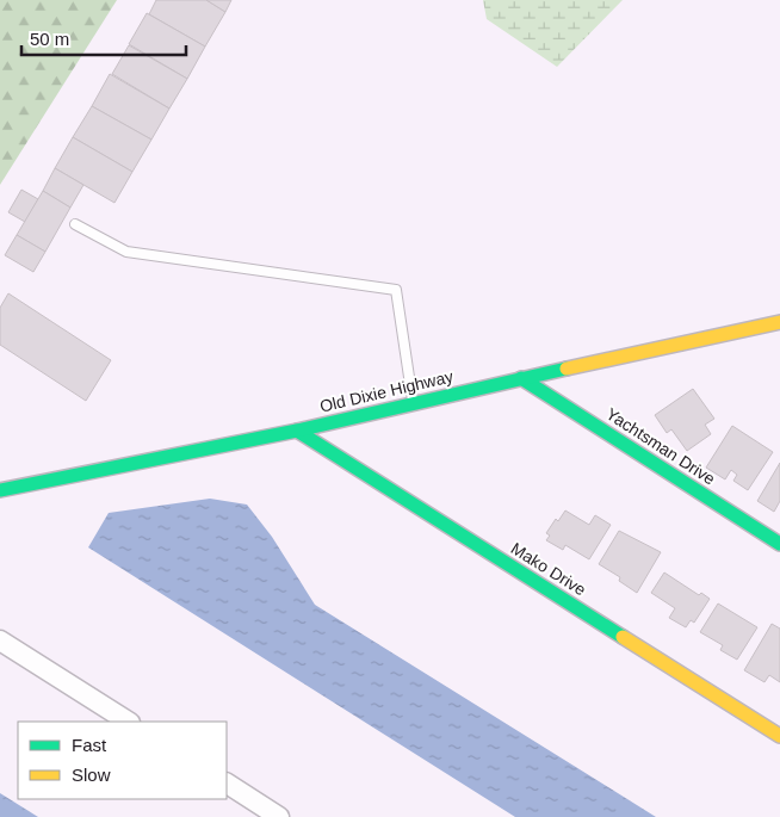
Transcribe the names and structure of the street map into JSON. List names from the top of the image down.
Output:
{
  "streets": {
    "street": ["Old Dixie Highway", "Yachtsman Drive", "Mako Drive"]
  },
  "crossings": [
    ["Old Dixie Highway", "Yachtsman Drive"],
    ["Old Dixie Highway", "Mako Drive"]
  ],
  "legend": ["Fast", "Slow"],
  "scale_bar": "50 m"
}
